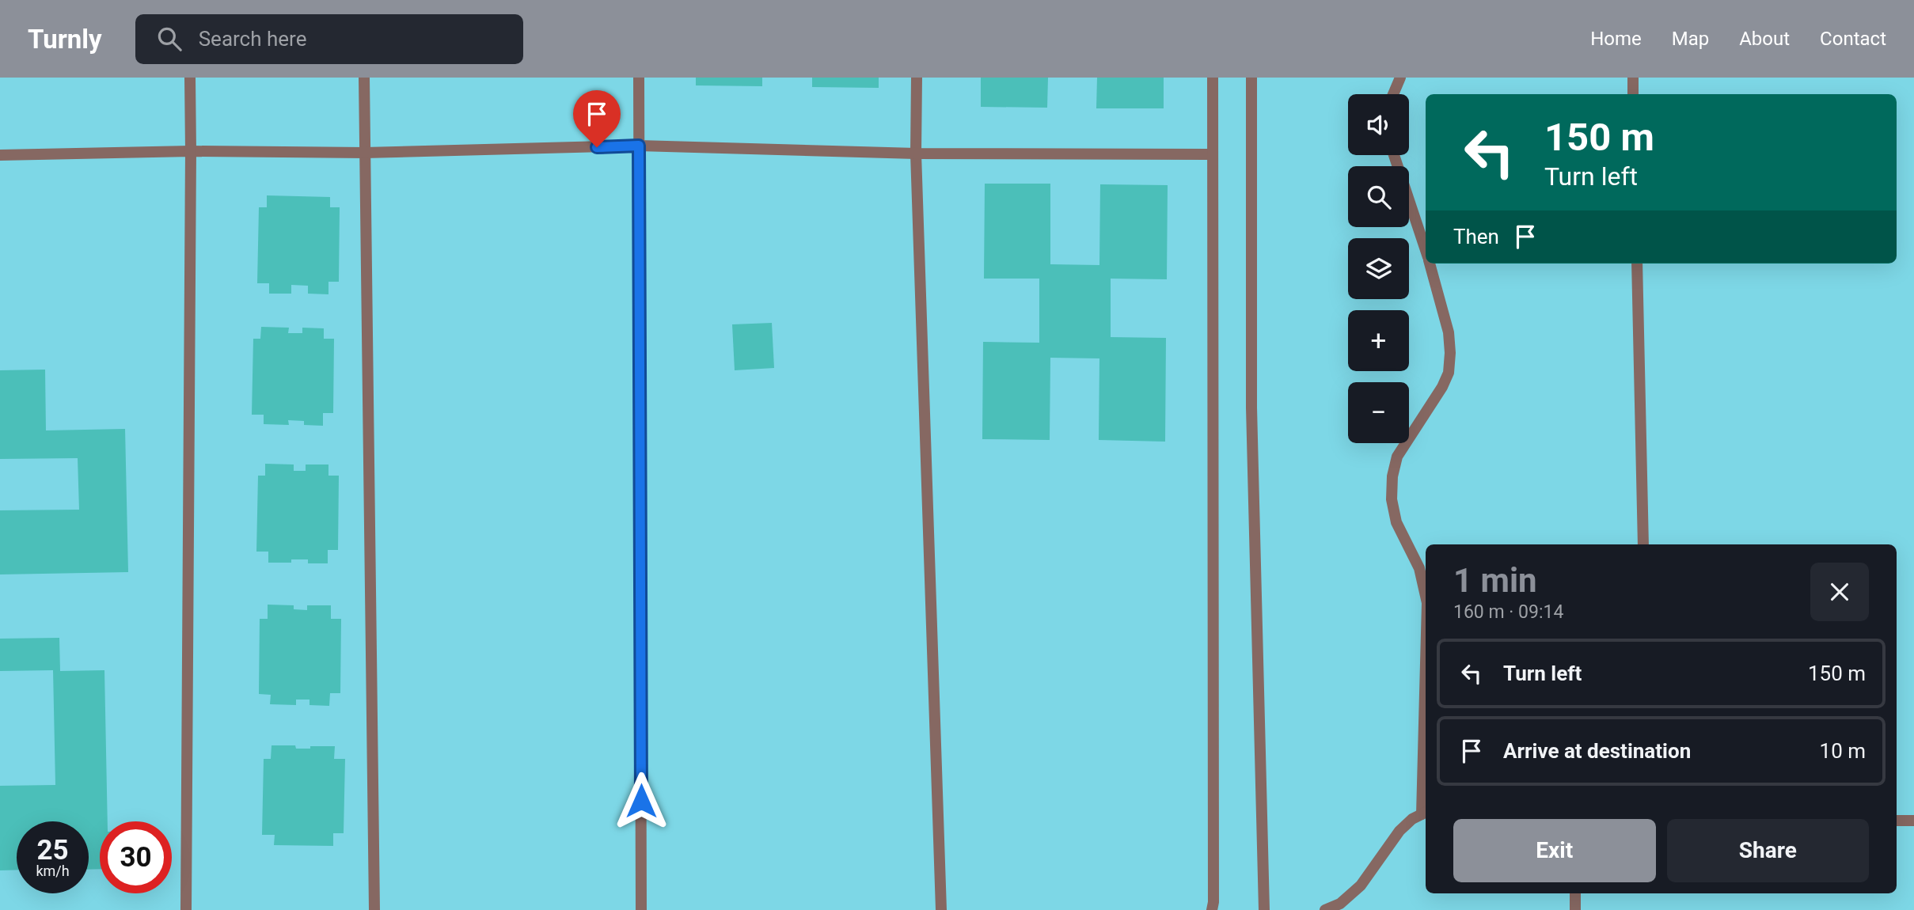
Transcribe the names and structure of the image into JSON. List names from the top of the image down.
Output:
{
  "page": {
    "header": "Turnly",
    "search": "Search here",
    "nav": [
      "Home",
      "Map",
      "About",
      "Contact"
    ],
    "map_buttons": ["+", "−"],
    "turn": ["150 m", "Turn left"],
    "then": "Then",
    "heading": ["1 min", "160 m · 09:14"],
    "list": [
      {
        "name": "Turn left",
        "value": "150 m"
      },
      {
        "name": "Arrive at destination",
        "value": "10 m"
      }
    ],
    "buttons": ["Exit", "Share"],
    "speed": "25 km/h",
    "limit": "30"
  }
}
